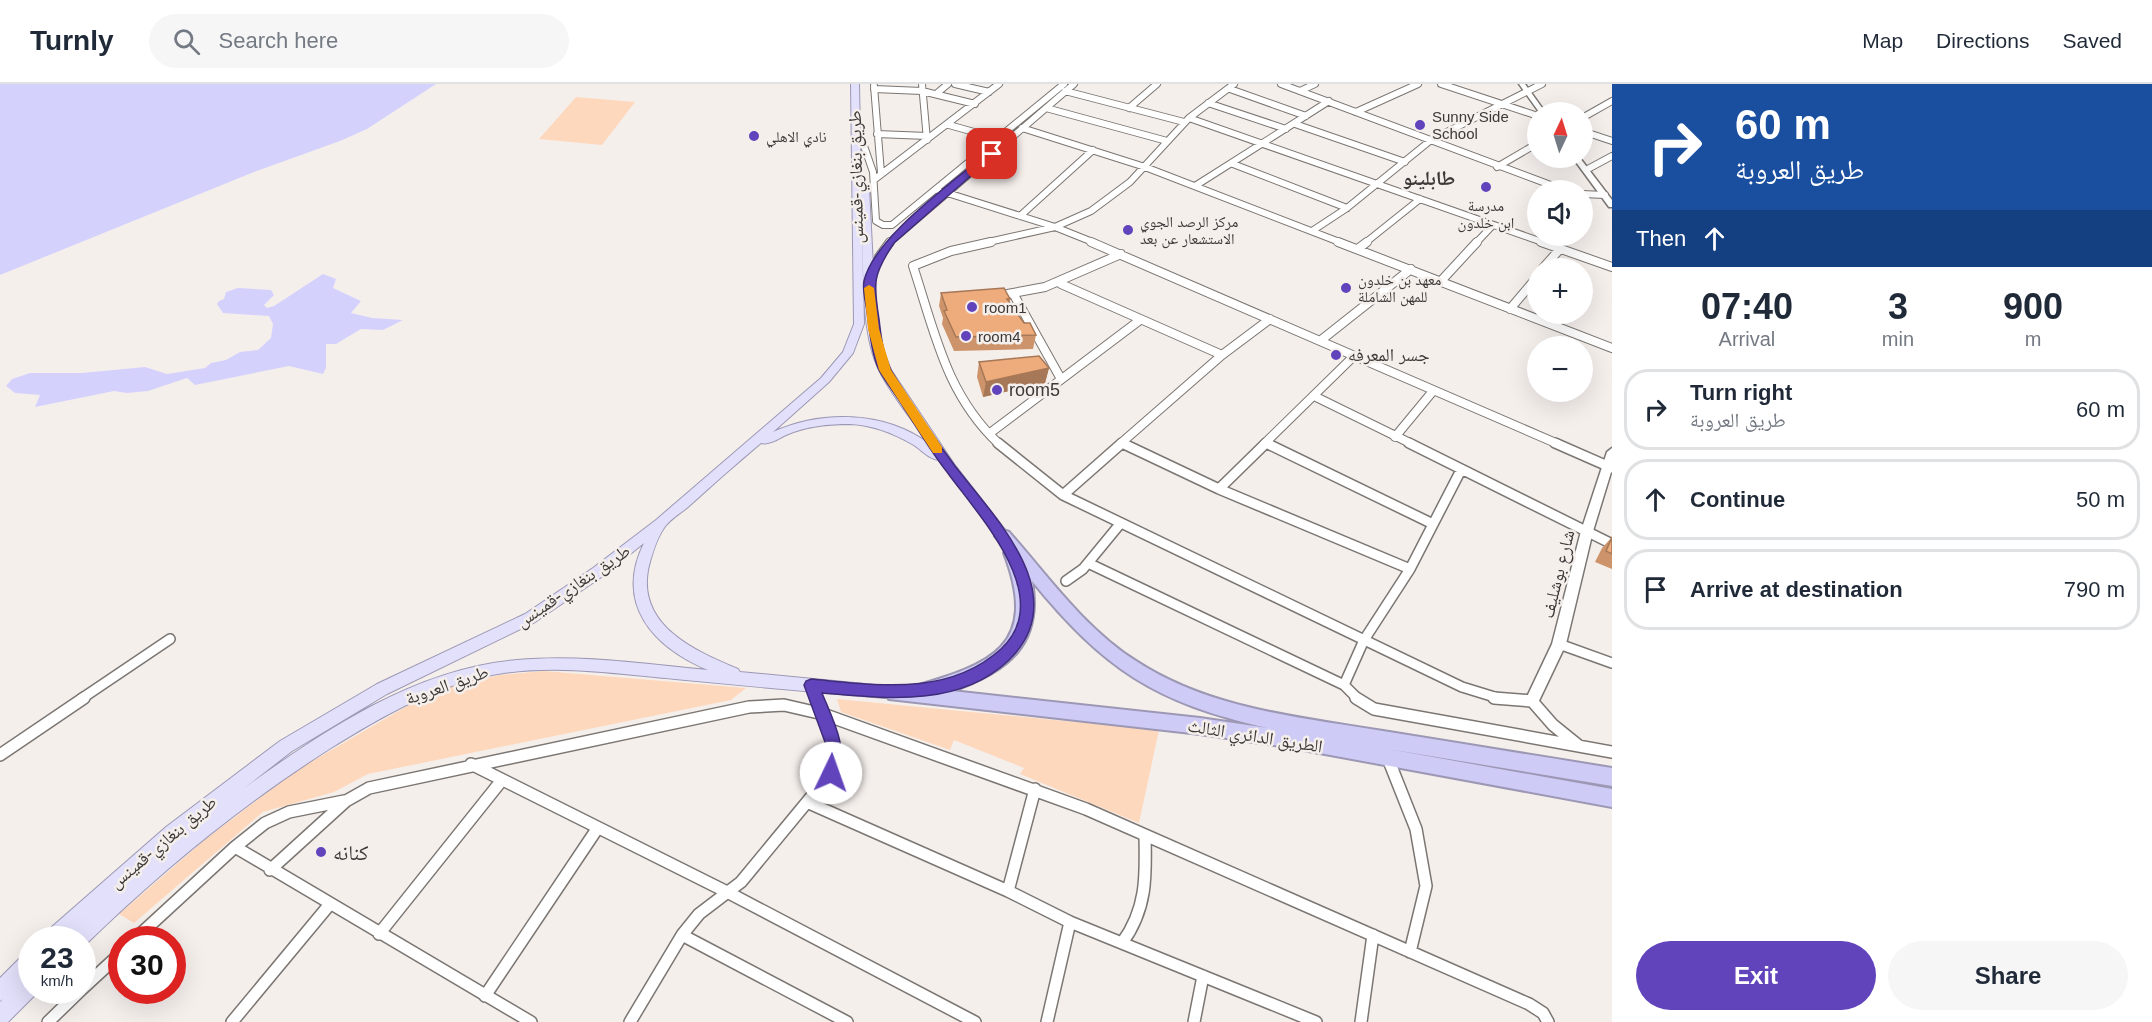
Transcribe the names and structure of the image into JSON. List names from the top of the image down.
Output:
{
  "streets": {
    "highway": ["الطريق الدائري الثالث"],
    "main road": ["طريق بنغازي-قمينس", "طريق العروبة"],
    "street": ["شارع بوشليف"]
  },
  "crossings": [
    ["طريق العروبة", "الطريق الدائري الثالث"]
  ],
  "districts": ["طابلينو"],
  "places": [
    "Sunny Side School",
    "نادي الاهلي",
    "مدرسة ابن خلدون",
    "مركز الرصد الجوي الاستشعار عن بعد",
    "معهد بن خلدون للمهن الشاملة",
    "room1",
    "room4",
    "جسر المعرفه",
    "room5",
    "كنانه"
  ],
  "north": "top",
  "page": {
    "header": "Turnly",
    "search": "Search here",
    "nav": ["Map", "Directions", "Saved"],
    "turn": ["60 m", "طريق العروبة"],
    "map_buttons": ["+", "−"],
    "then": "Then",
    "eta": [
      "07:40",
      "Arrival",
      "3",
      "min",
      "900",
      "m"
    ],
    "list": [
      {
        "name": "Turn right",
        "note": "طريق العروبة",
        "value": "60 m"
      },
      {
        "name": "Continue",
        "value": "50 m"
      },
      {
        "name": "Arrive at destination",
        "value": "790 m"
      }
    ],
    "speed": "23 km/h",
    "limit": "30",
    "buttons": ["Exit", "Share"]
  }
}
